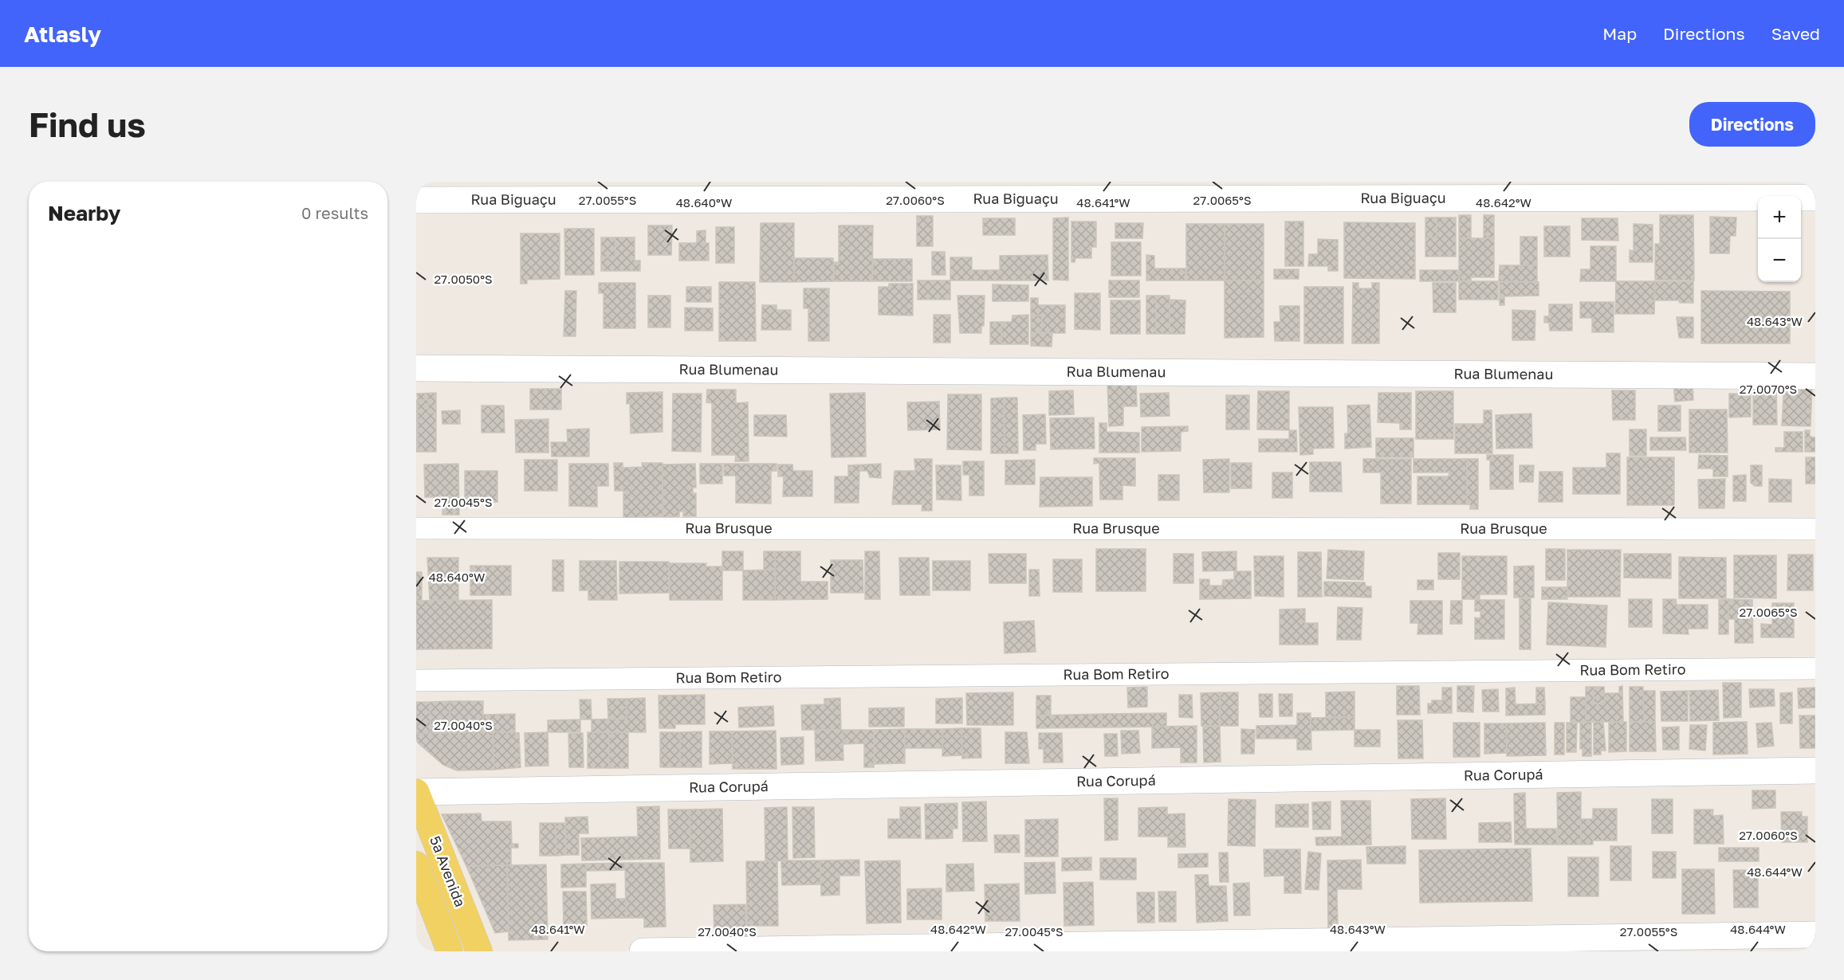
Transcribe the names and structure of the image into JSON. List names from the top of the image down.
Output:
{
  "streets": {
    "main road": ["5ª Avenida"],
    "street": [
      "Rua Biguaçu",
      "Rua Blumenau",
      "Rua Brusque",
      "Rua Bom Retiro",
      "Rua Corupá"
    ]
  },
  "crossings": [
    ["Rua Corupá", "5ª Avenida"]
  ],
  "page": {
    "header": "Atlasly",
    "nav": ["Map", "Directions", "Saved"],
    "buttons": "Directions",
    "title": "Find us",
    "heading": ["Nearby", "0 results"],
    "map_buttons": ["+", "−"]
  },
  "coordinates": [
    "27.0055°S",
    "27.0060°S",
    "27.0065°S",
    "48.640°W",
    "48.641°W",
    "48.642°W",
    "27.0050°S",
    "48.643°W",
    "27.0070°S",
    "27.0045°S",
    "27.0040°S",
    "48.644°W"
  ]
}
